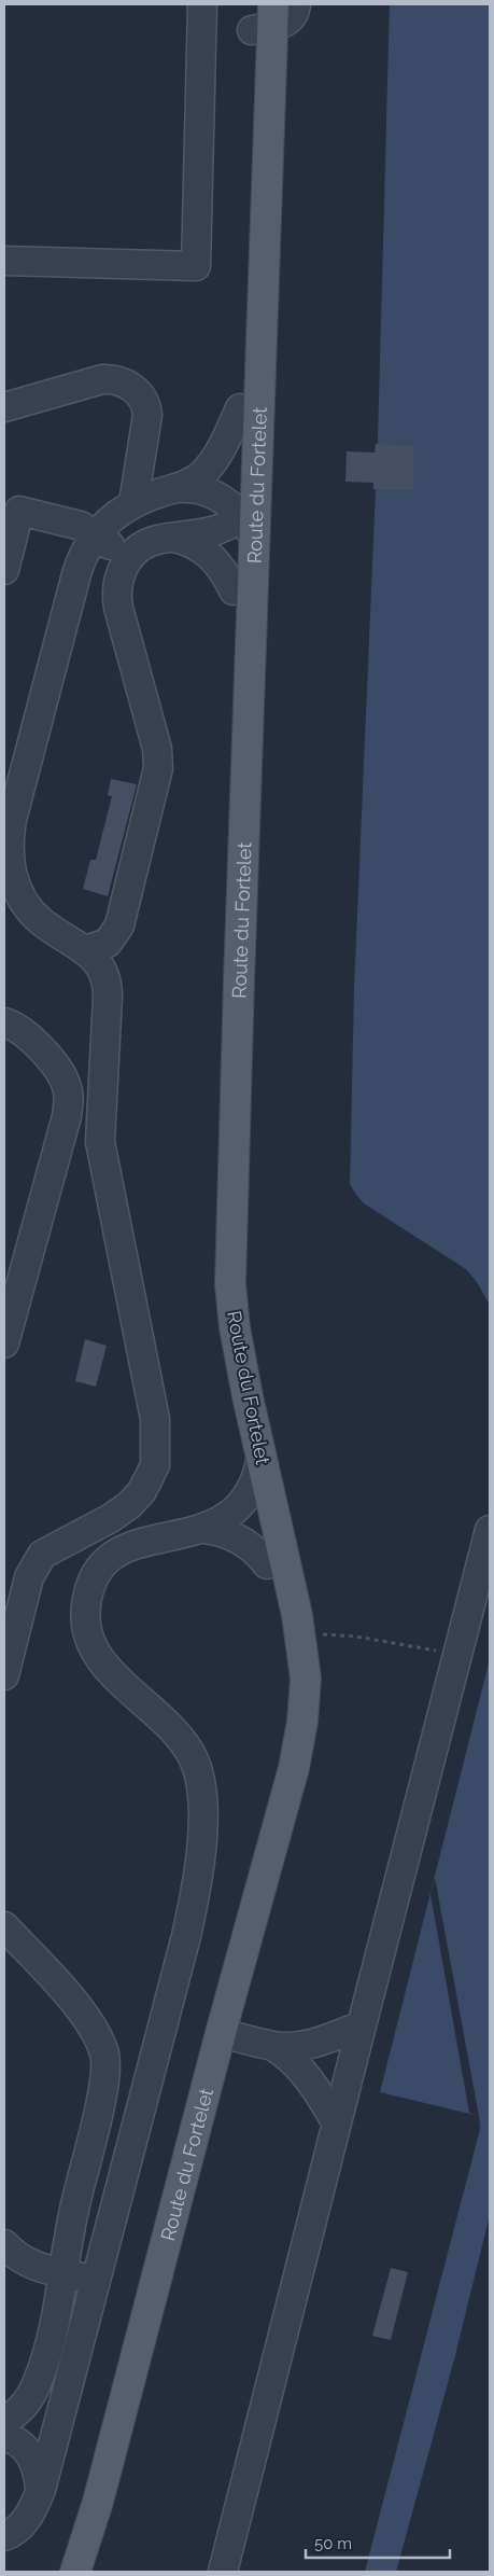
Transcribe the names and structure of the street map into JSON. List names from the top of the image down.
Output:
{
  "streets": {
    "main road": ["Route du Fortelet"]
  },
  "scale_bar": "50 m"
}
